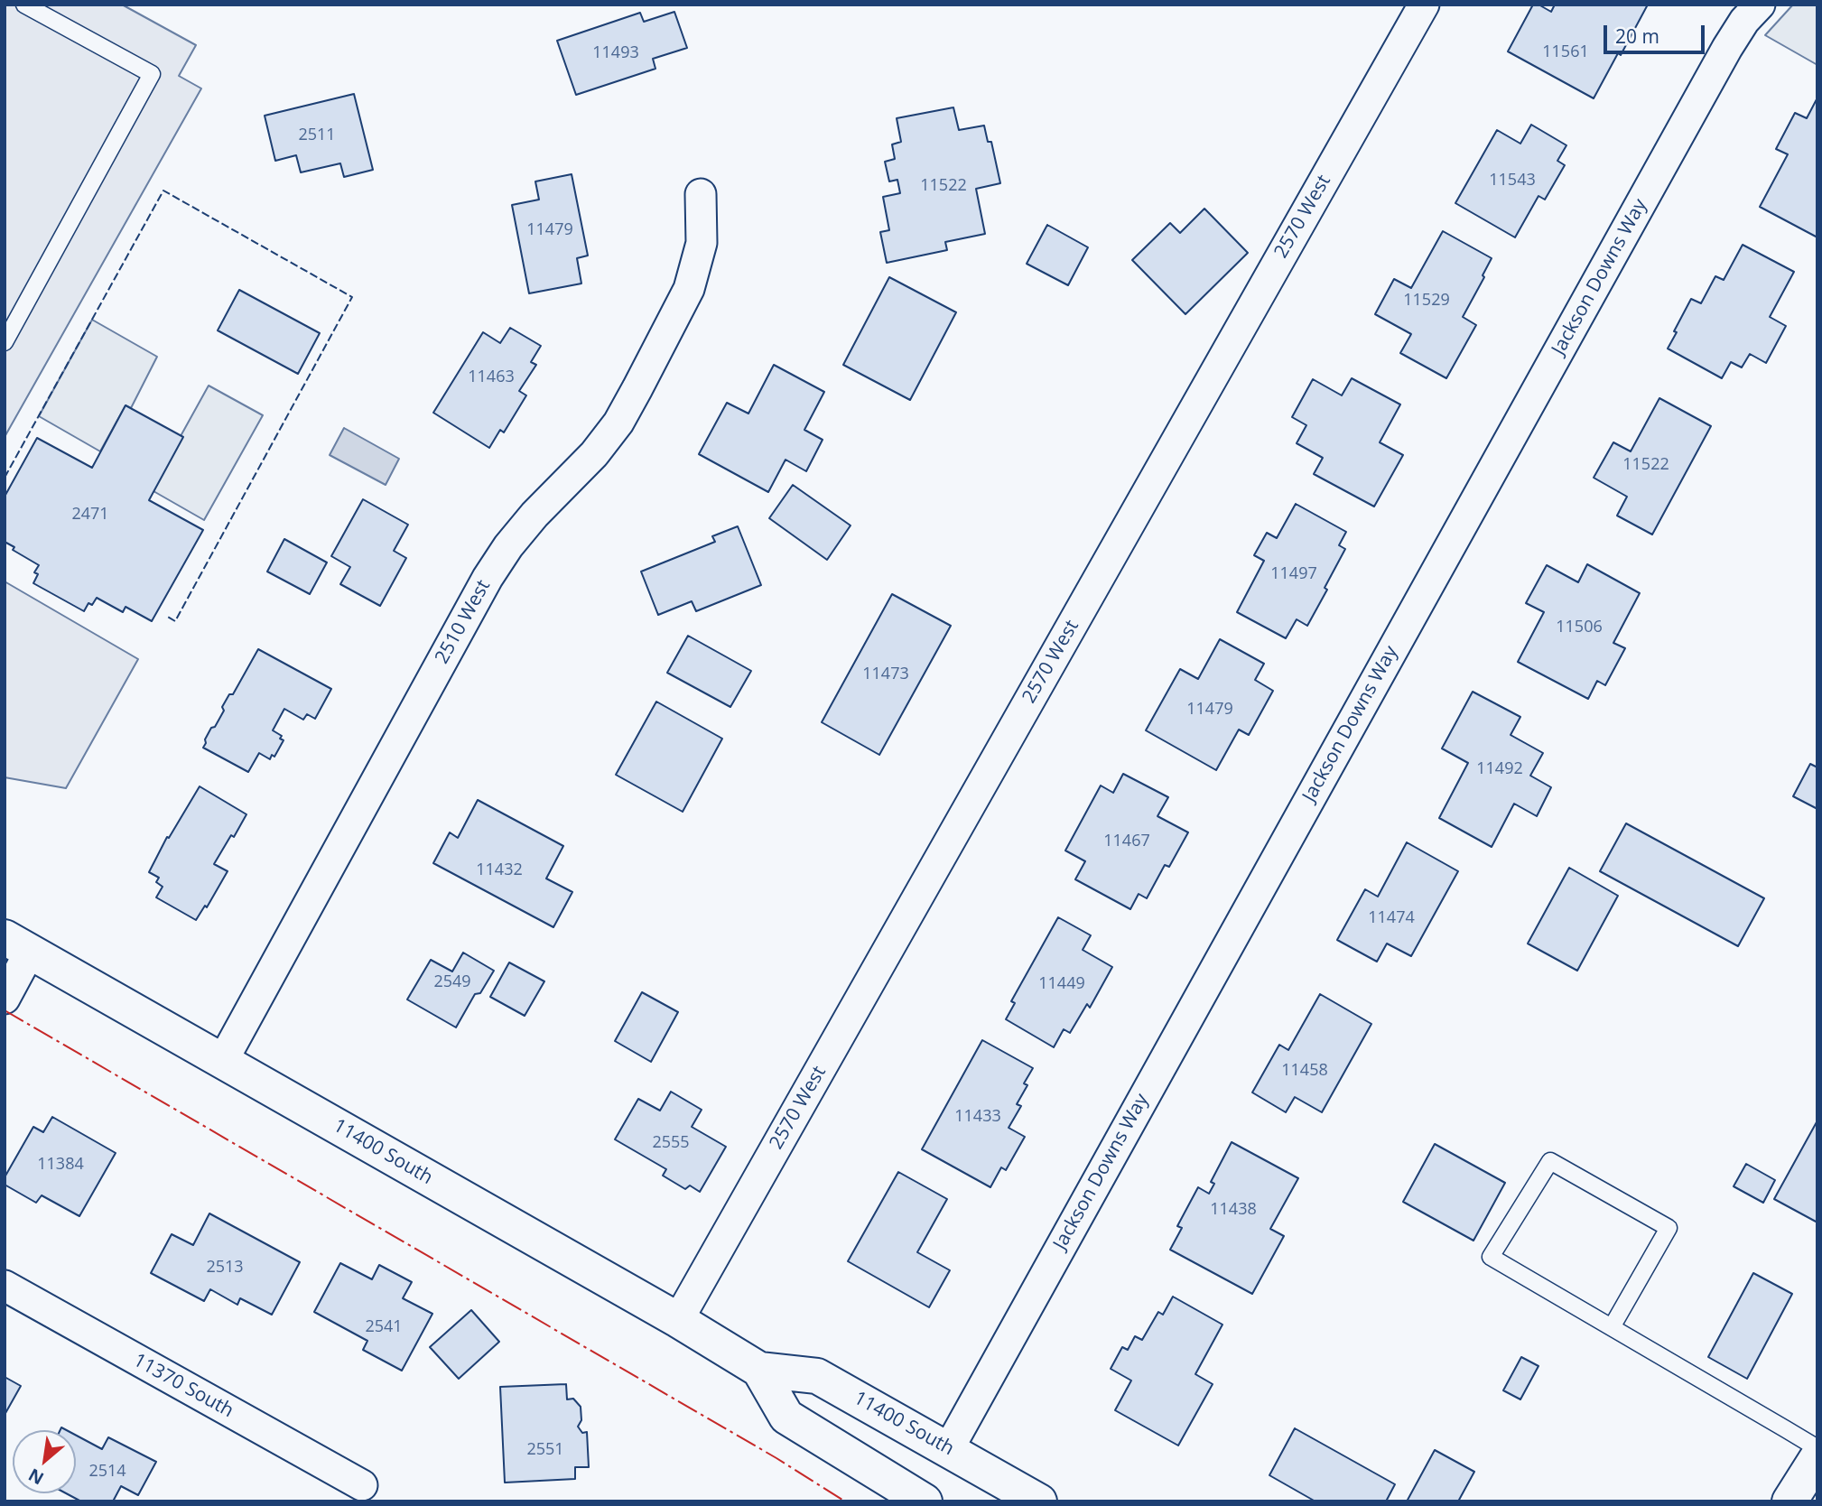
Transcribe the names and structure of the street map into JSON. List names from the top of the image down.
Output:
{
  "streets": {
    "main road": ["11400 South"],
    "street": [
      "2570 West",
      "Jackson Downs Way",
      "2510 West",
      "11370 South"
    ]
  },
  "crossings": [
    ["2570 West", "11400 South"],
    ["Jackson Downs Way", "11400 South"],
    ["2510 West", "11400 South"]
  ],
  "house_numbers": [
    "11561",
    "11493",
    "2511",
    "11543",
    "11522",
    "11479",
    "11529",
    "11463",
    "11522",
    "2471",
    "11497",
    "11506",
    "11473",
    "11479",
    "11492",
    "11467",
    "11432",
    "11474",
    "2549",
    "11449",
    "11458",
    "11433",
    "2555",
    "11384",
    "11438",
    "2513",
    "2541",
    "2551",
    "2514"
  ],
  "scale_bar": "20 m",
  "north": "bottom left"
}
